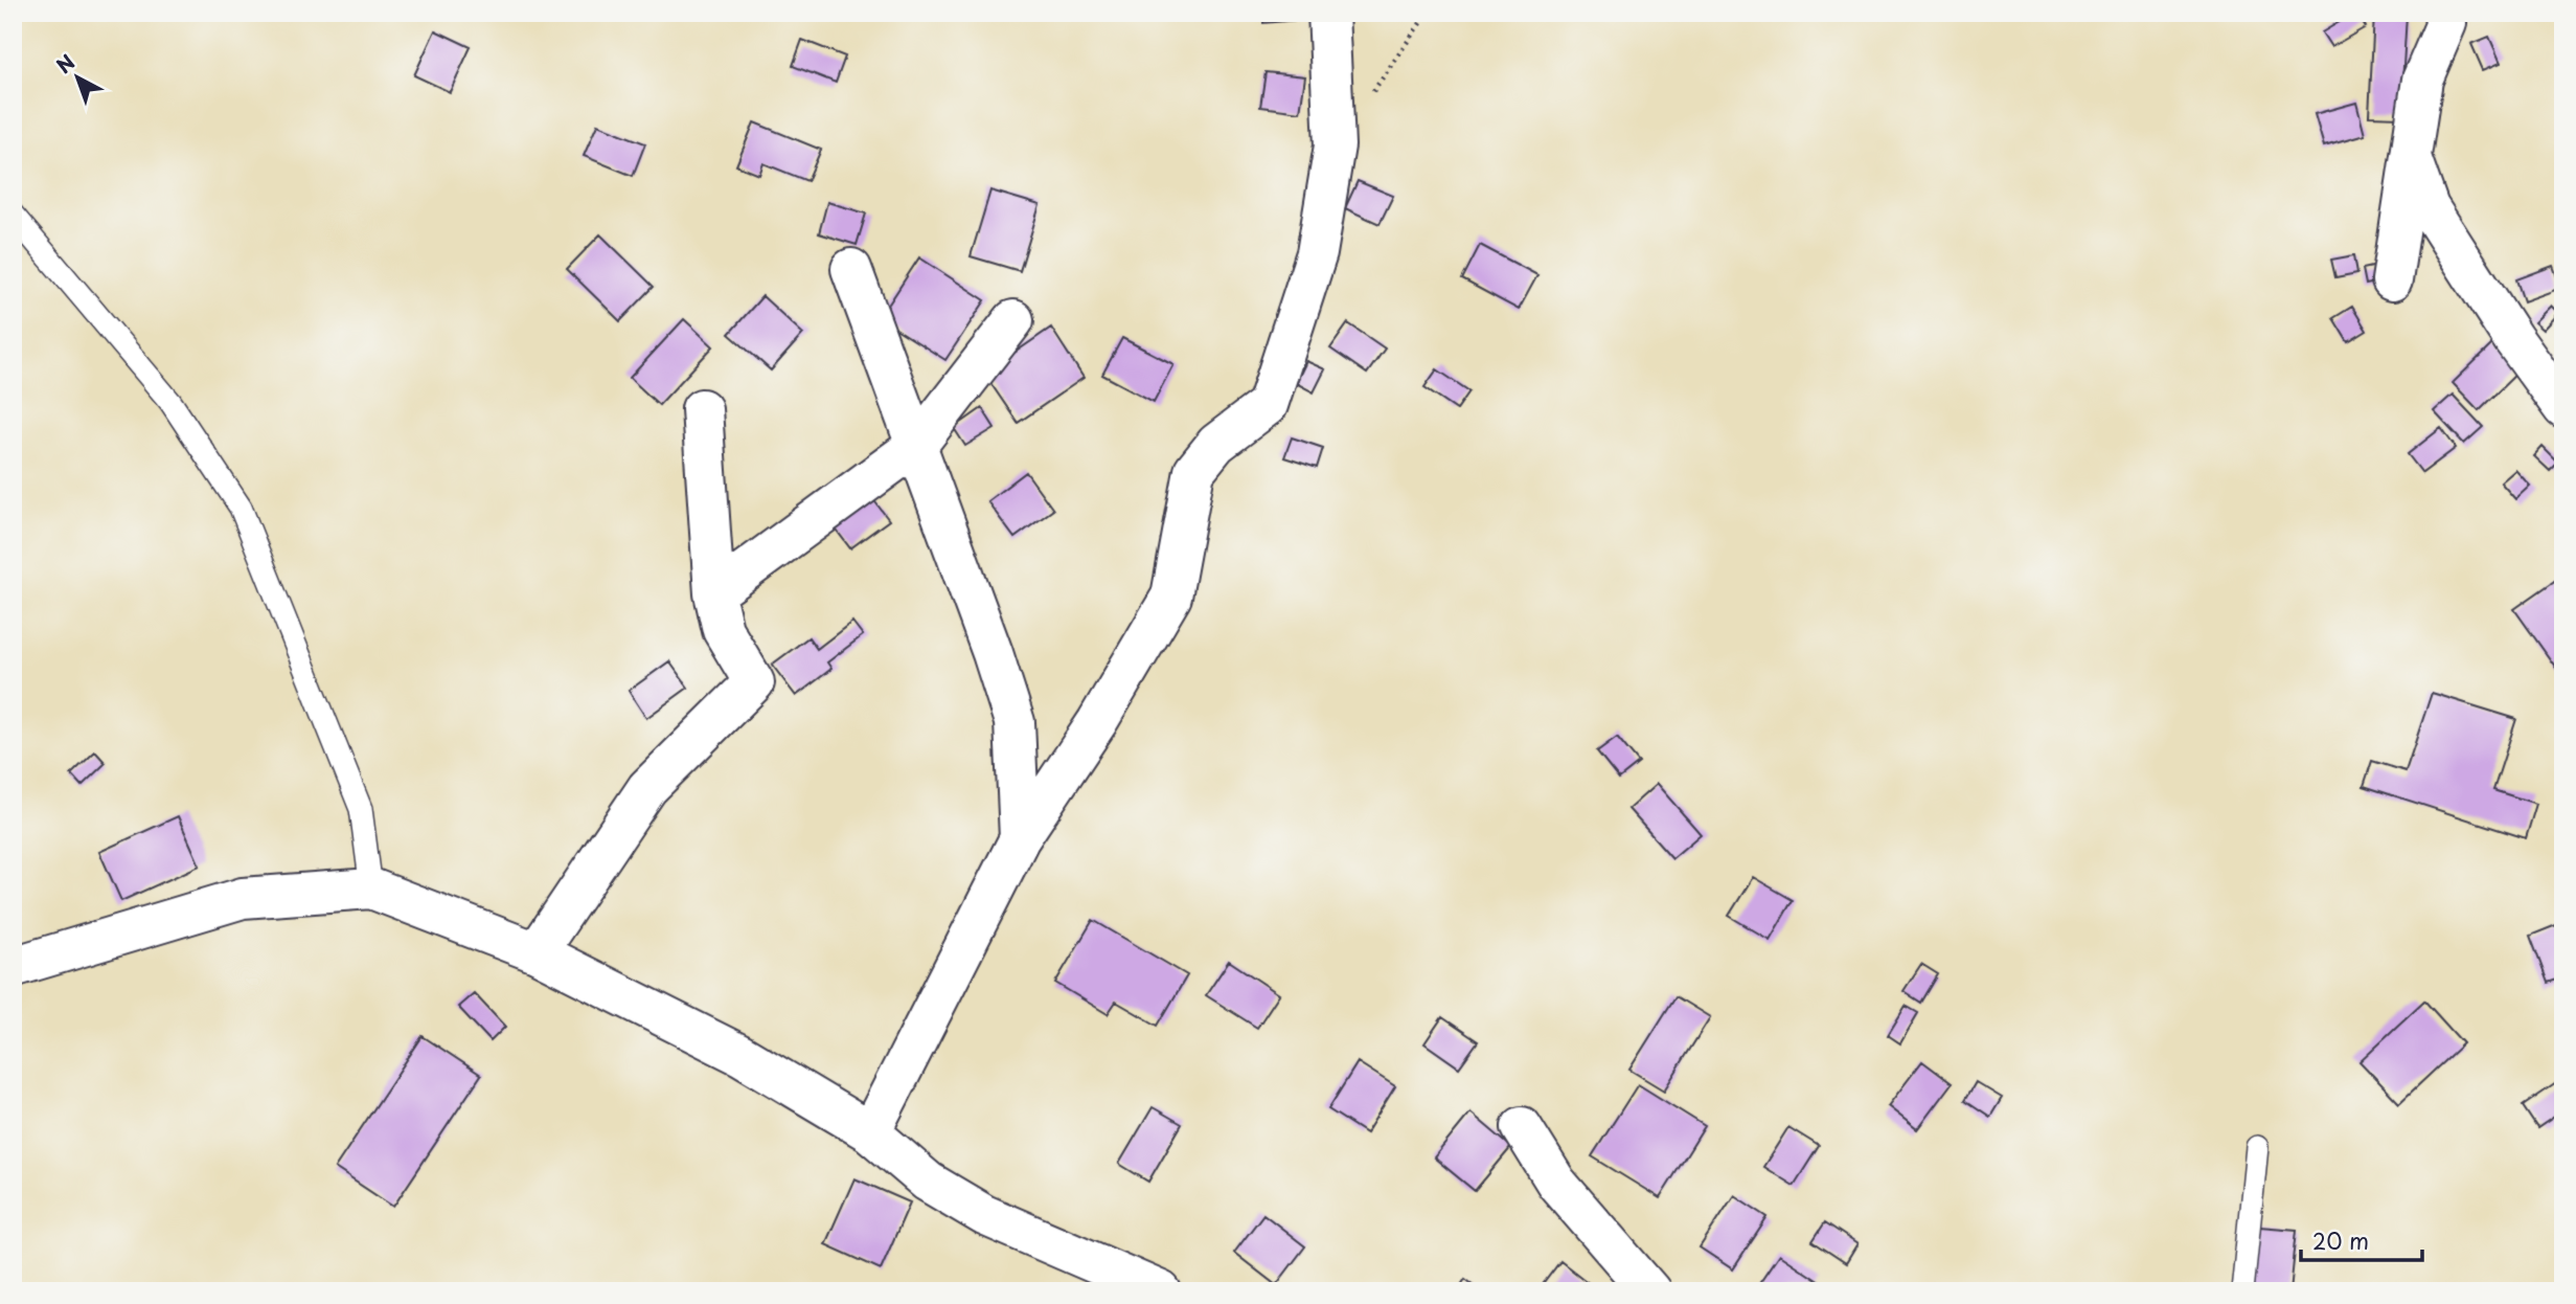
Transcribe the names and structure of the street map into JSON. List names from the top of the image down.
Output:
{
  "scale_bar": "20 m",
  "north": "top left"
}
